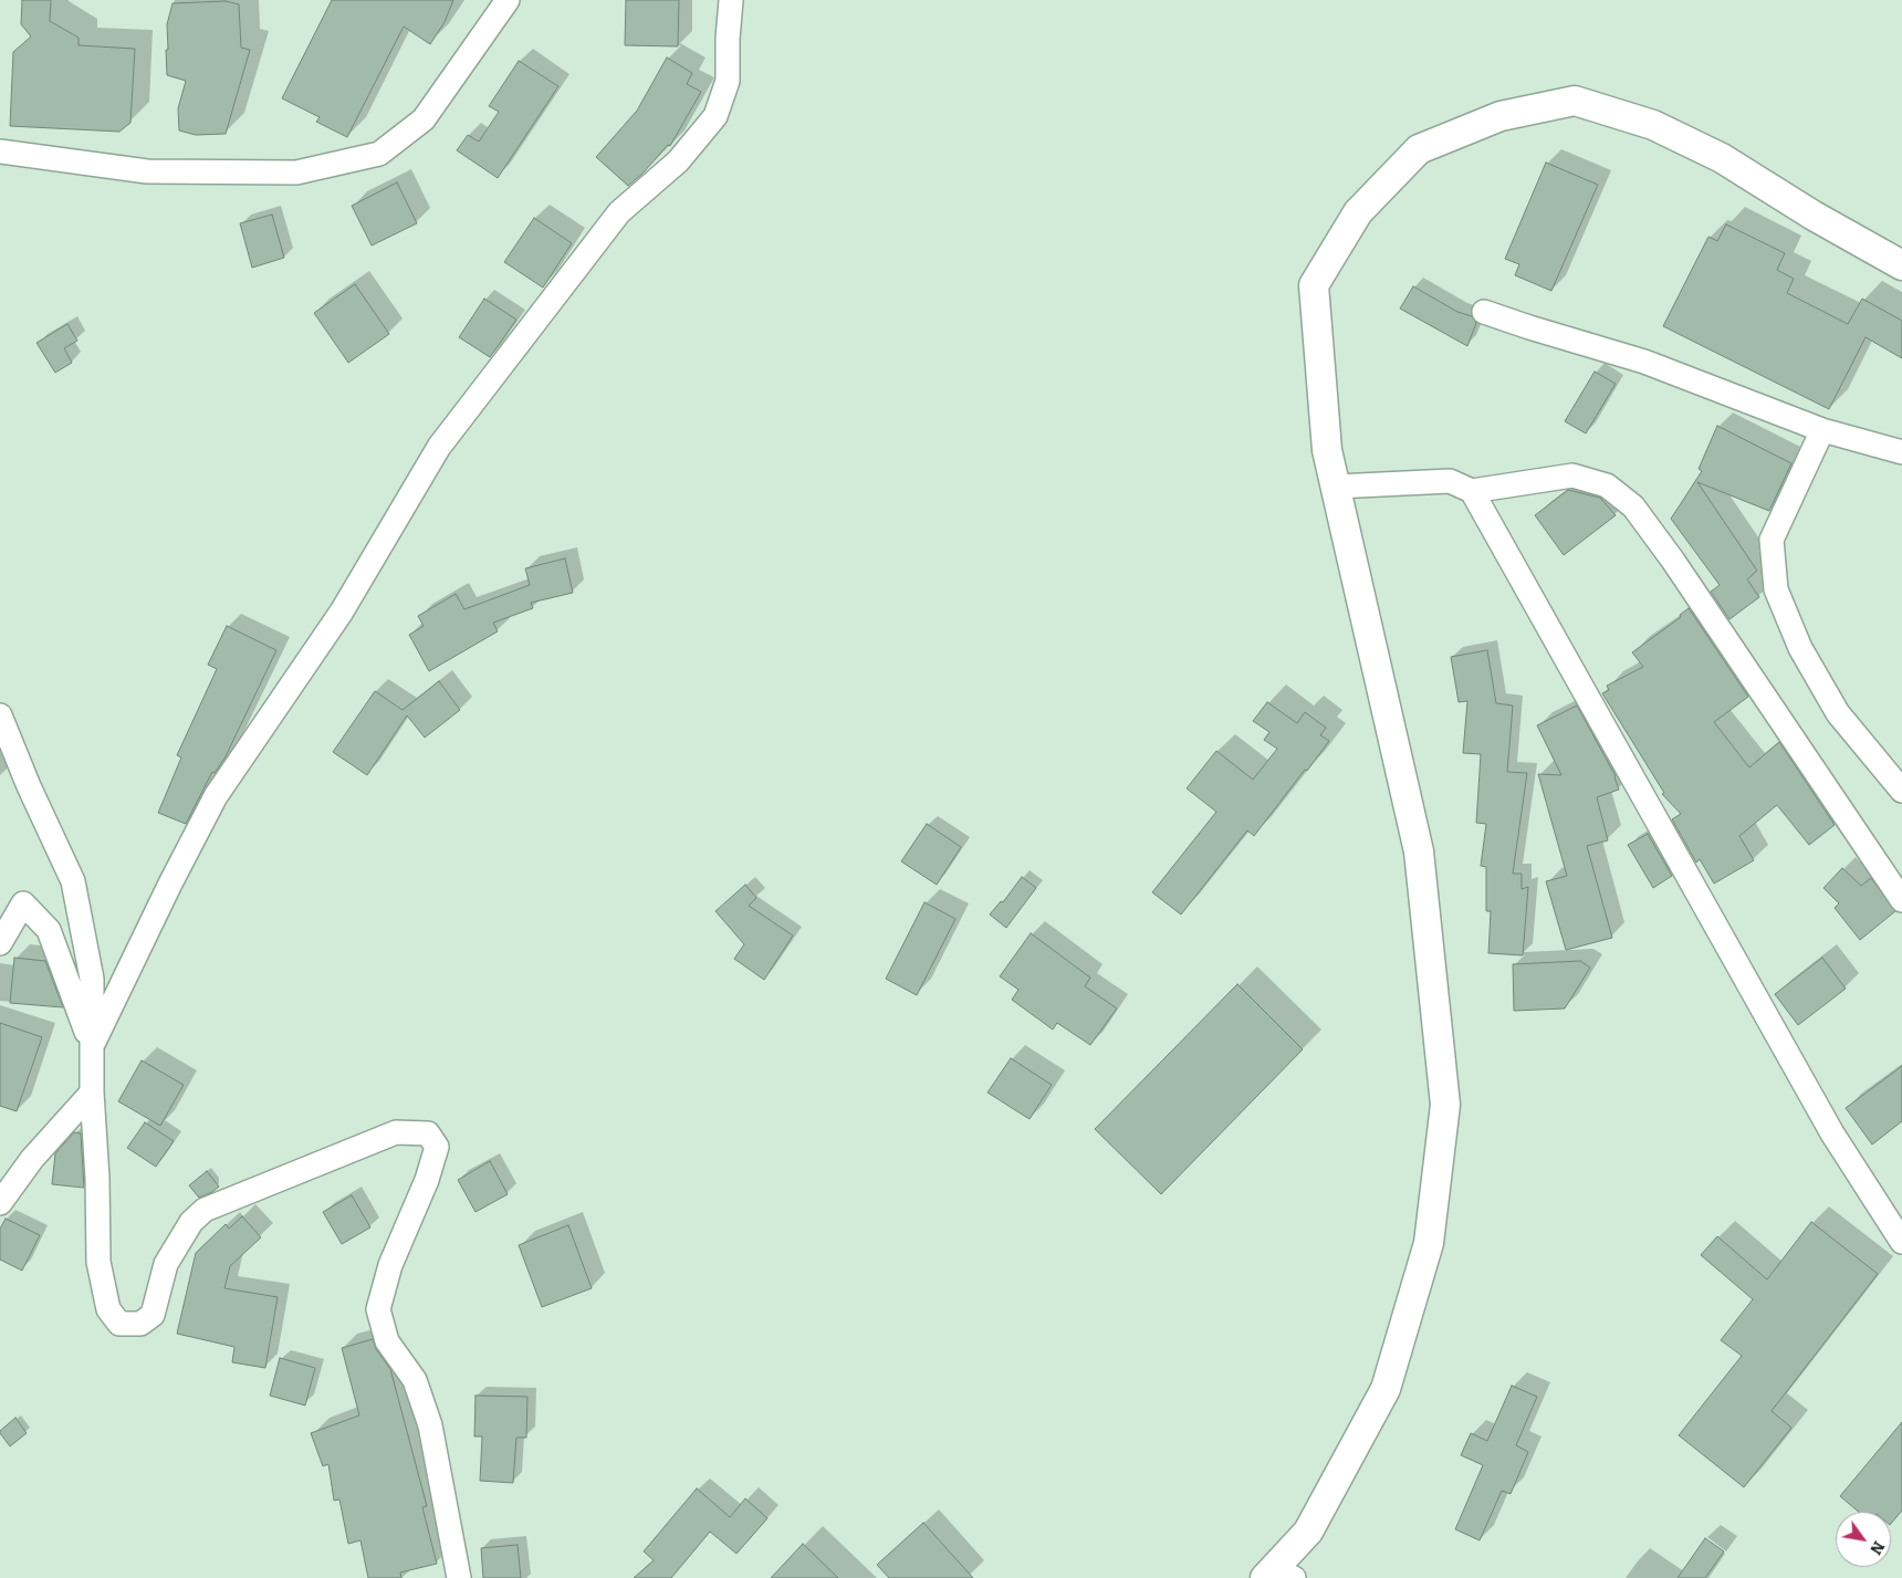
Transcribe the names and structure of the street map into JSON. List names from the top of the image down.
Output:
{
  "north": "bottom right"
}
